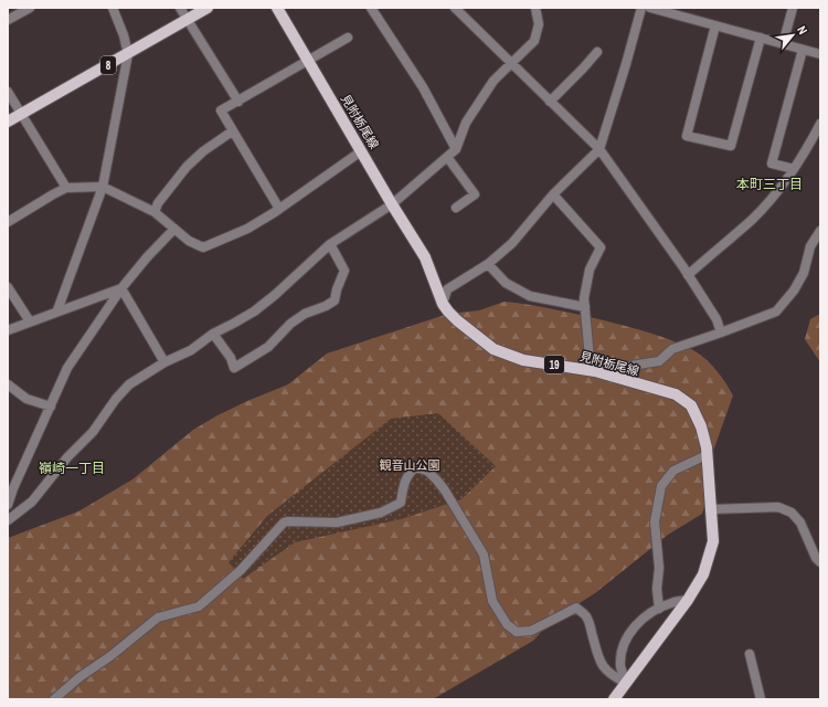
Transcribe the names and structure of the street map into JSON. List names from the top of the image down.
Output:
{
  "streets": {
    "main road": ["8", "見附栃尾線", "19"]
  },
  "districts": ["本町三丁目", "嶺崎一丁目"],
  "parks": ["観音山公園"],
  "north": "top right"
}
